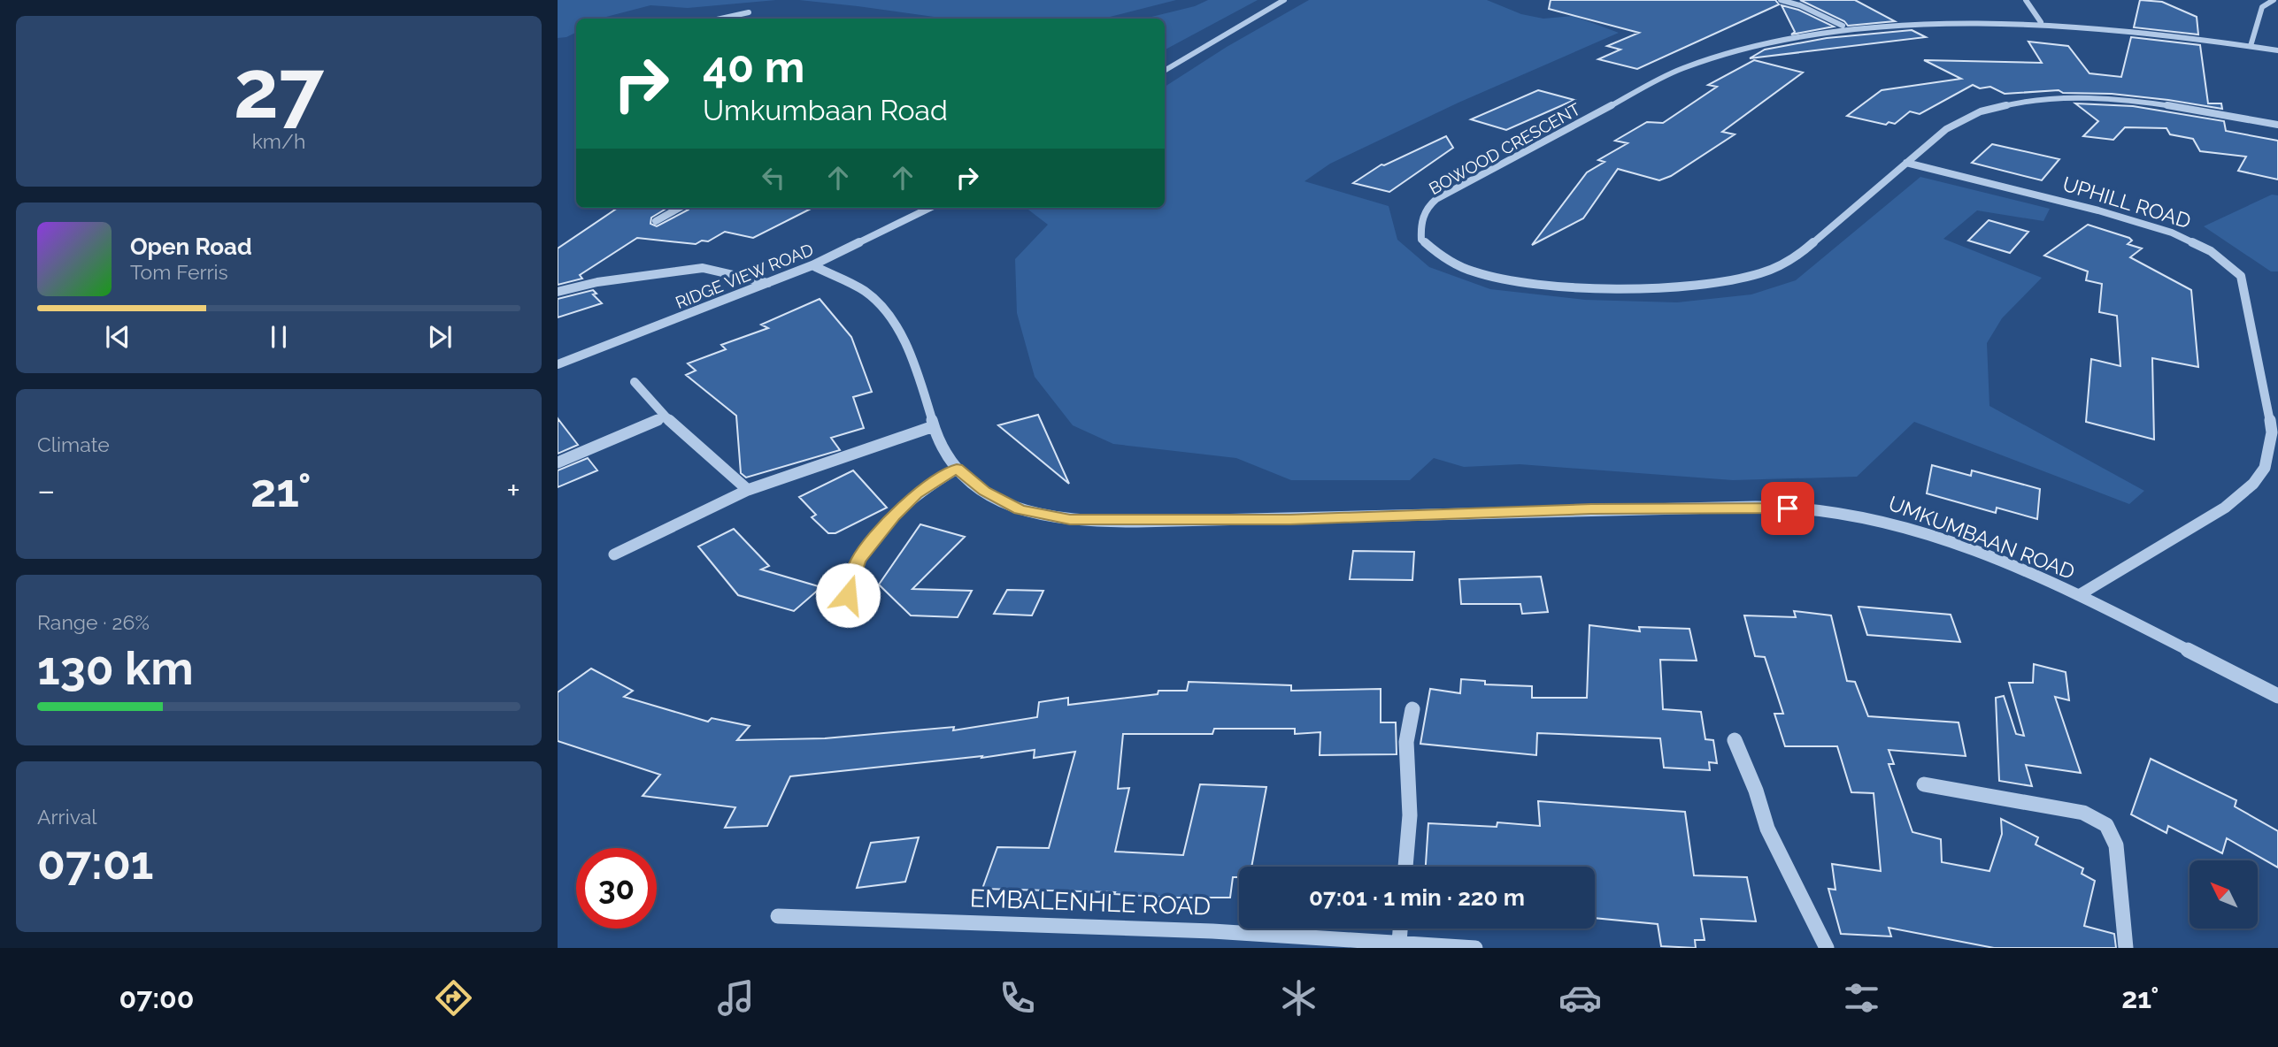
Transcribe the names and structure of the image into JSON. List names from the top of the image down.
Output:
{
  "streets": {
    "street": [
      "BOWOOD CRESCENT",
      "UPHILL ROAD",
      "RIDGE VIEW ROAD",
      "UMKUMBAAN ROAD",
      "EMBALENHLE ROAD"
    ]
  },
  "crossings": [
    ["BOWOOD CRESCENT", "UPHILL ROAD"],
    ["UPHILL ROAD", "UMKUMBAAN ROAD"],
    ["RIDGE VIEW ROAD", "UMKUMBAAN ROAD"]
  ],
  "north": "top left",
  "page": {
    "tile": [
      ["27", "km/h"],
      "Climate",
      ["Range · 26%", "130 km"],
      ["Arrival", "07:01"]
    ],
    "turn": ["40 m", "Umkumbaan Road"],
    "song": ["Open Road", "Tom Ferris"],
    "heat": ["−", "21°", "+"],
    "limit": "30",
    "trip": "07:01 · 1 min · 220 m",
    "tabs": ["07:00", "21°"]
  }
}
